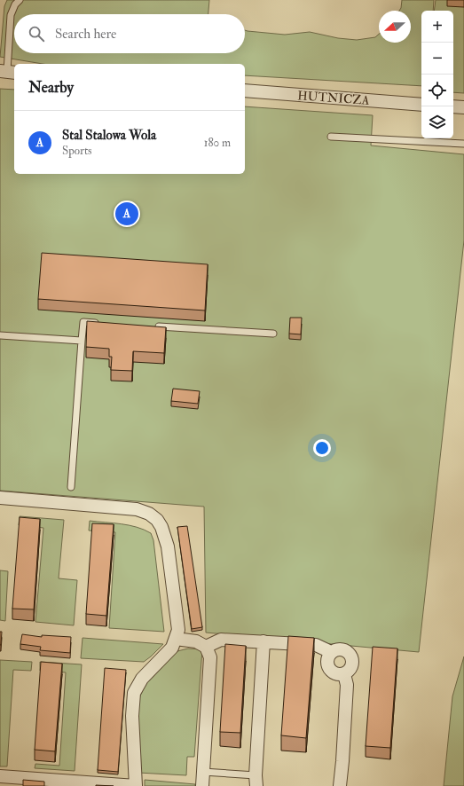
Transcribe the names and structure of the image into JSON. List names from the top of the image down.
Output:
{
  "streets": {
    "street": ["HUTNICZA"]
  },
  "north": "left",
  "page": {
    "map_buttons": ["+", "−"],
    "search": "Search here",
    "heading": "Nearby",
    "list": [
      {
        "mark": "A",
        "name": "Stal Stalowa Wola",
        "note": "Sports",
        "value": "180 m"
      }
    ],
    "pins": "A"
  }
}
